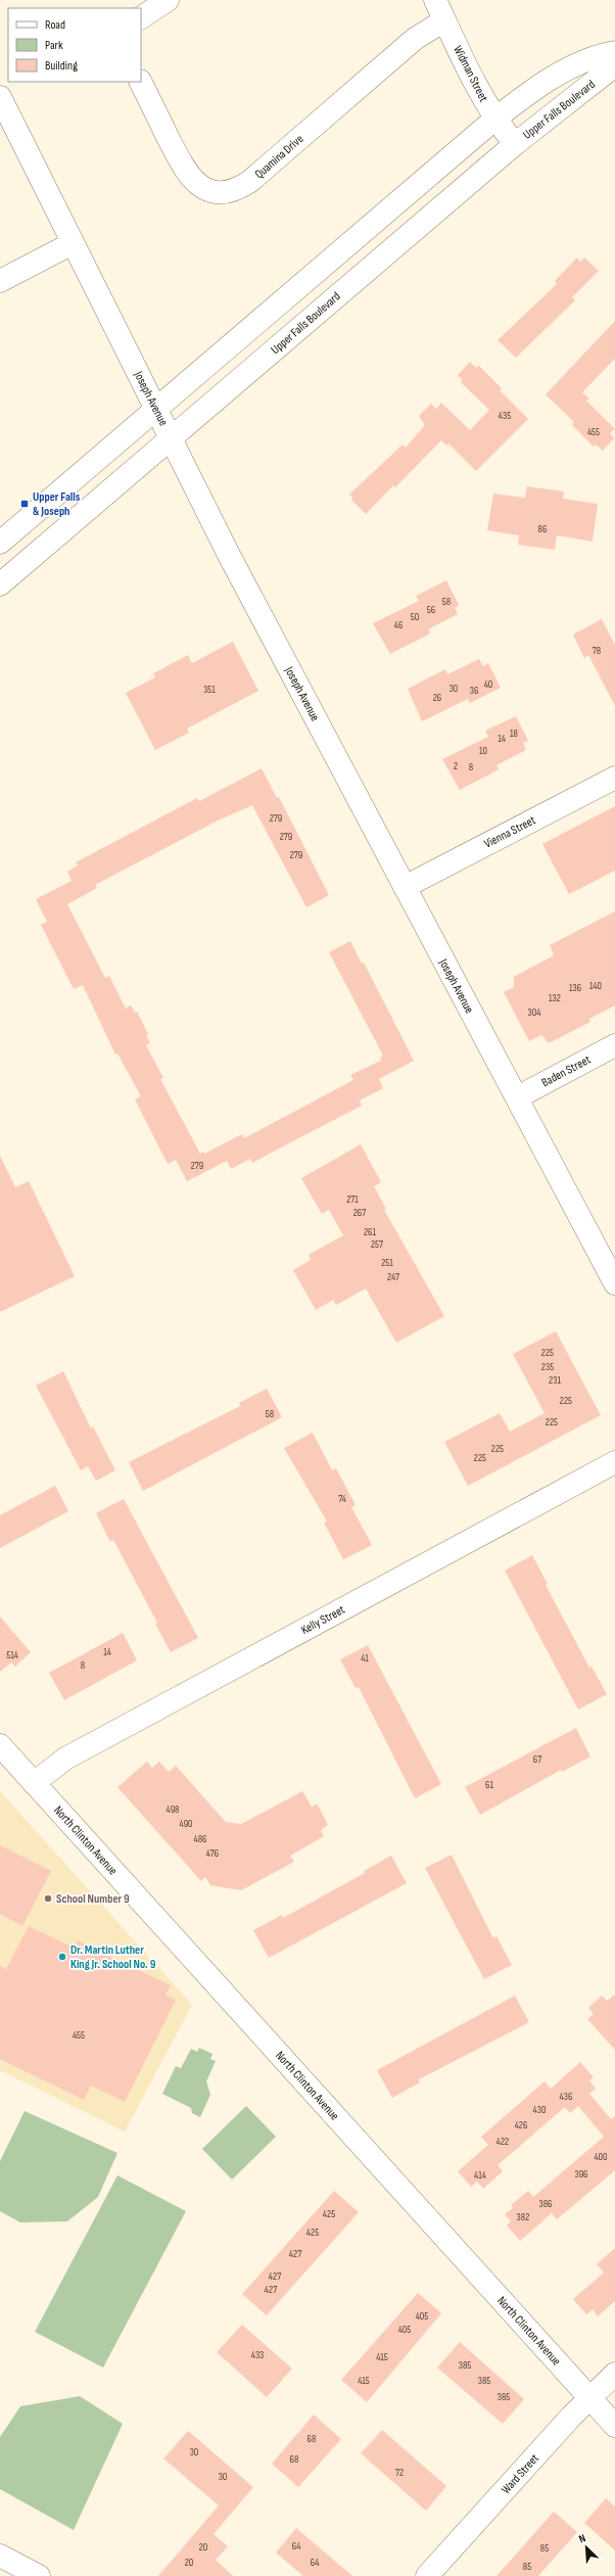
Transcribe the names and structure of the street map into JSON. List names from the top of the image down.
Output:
{
  "streets": {
    "main road": [
      "Widman Street",
      "Upper Falls Boulevard",
      "Quamina Drive",
      "Joseph Avenue",
      "Vienna Street",
      "Baden Street",
      "Kelly Street",
      "North Clinton Avenue",
      "Ward Street"
    ]
  },
  "crossings": [
    ["Widman Street", "Upper Falls Boulevard"],
    ["Widman Street", "Quamina Drive"],
    ["Upper Falls Boulevard", "Joseph Avenue"],
    ["Joseph Avenue", "Vienna Street"],
    ["Joseph Avenue", "Baden Street"],
    ["Kelly Street", "North Clinton Avenue"],
    ["North Clinton Avenue", "Ward Street"]
  ],
  "places": {
    "transit": ["Upper Falls & Joseph"],
    "other": ["School Number 9", "Dr. Martin Luther King Jr. School No. 9"]
  },
  "house_numbers": [
    "435",
    "455",
    "86",
    "58",
    "56",
    "50",
    "46",
    "78",
    "40",
    "30",
    "351",
    "36",
    "26",
    "18",
    "14",
    "10",
    "2",
    "8",
    "279",
    "279",
    "279",
    "140",
    "136",
    "132",
    "304",
    "279",
    "271",
    "267",
    "261",
    "257",
    "251",
    "247",
    "225",
    "235",
    "231",
    "225",
    "58",
    "225",
    "225",
    "225",
    "74",
    "14",
    "514",
    "41",
    "8",
    "67",
    "61",
    "498",
    "490",
    "486",
    "476",
    "455",
    "436",
    "430",
    "426",
    "422",
    "400",
    "396",
    "414",
    "386",
    "425",
    "382",
    "425",
    "427",
    "427",
    "427",
    "405",
    "405",
    "433",
    "415",
    "385",
    "415",
    "385",
    "385",
    "68",
    "30",
    "68",
    "72",
    "30",
    "64",
    "20",
    "85",
    "20",
    "64",
    "85"
  ],
  "legend": ["Road", "Park", "Building"],
  "north": "top left"
}
